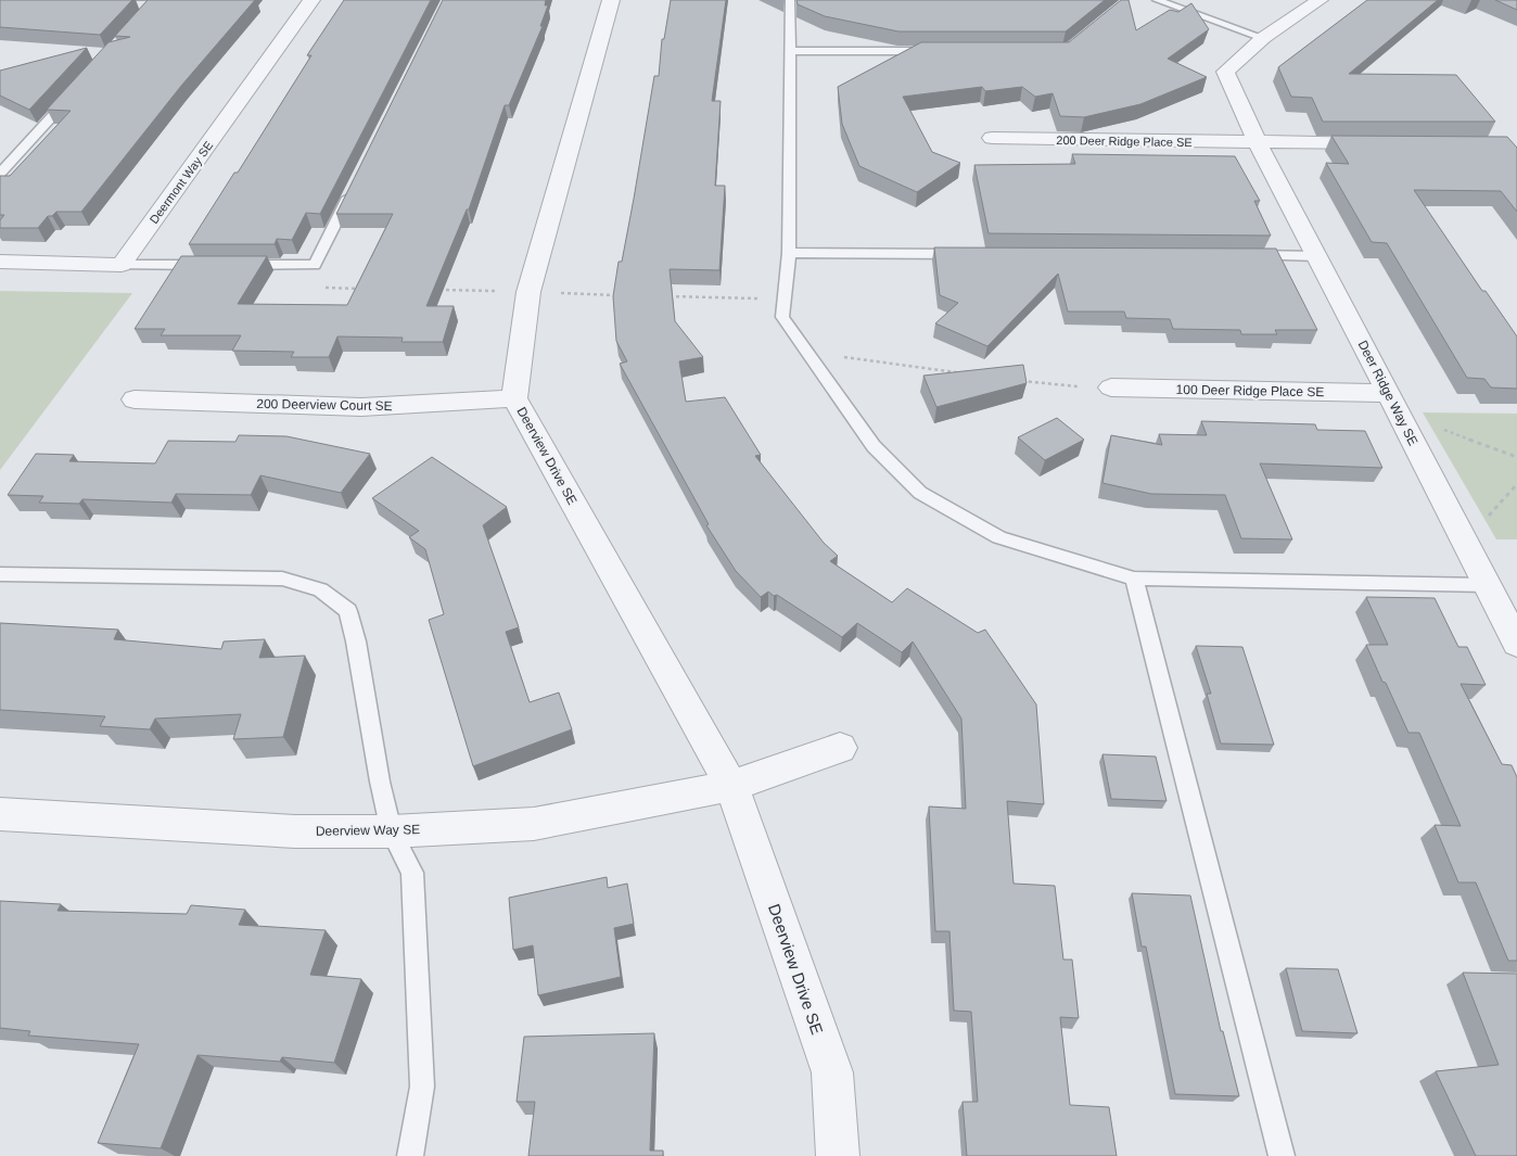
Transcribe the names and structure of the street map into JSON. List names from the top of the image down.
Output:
{
  "streets": {
    "street": [
      "200 Deer Ridge Place SE",
      "Deermont Way SE",
      "100 Deer Ridge Place SE",
      "Deer Ridge Way SE",
      "200 Deerview Court SE",
      "Deerview Drive SE",
      "Deerview Way SE"
    ]
  },
  "crossings": [
    ["200 Deer Ridge Place SE", "Deer Ridge Way SE"],
    ["100 Deer Ridge Place SE", "Deer Ridge Way SE"],
    ["200 Deerview Court SE", "Deerview Drive SE"],
    ["Deerview Drive SE", "Deerview Way SE"]
  ]
}
